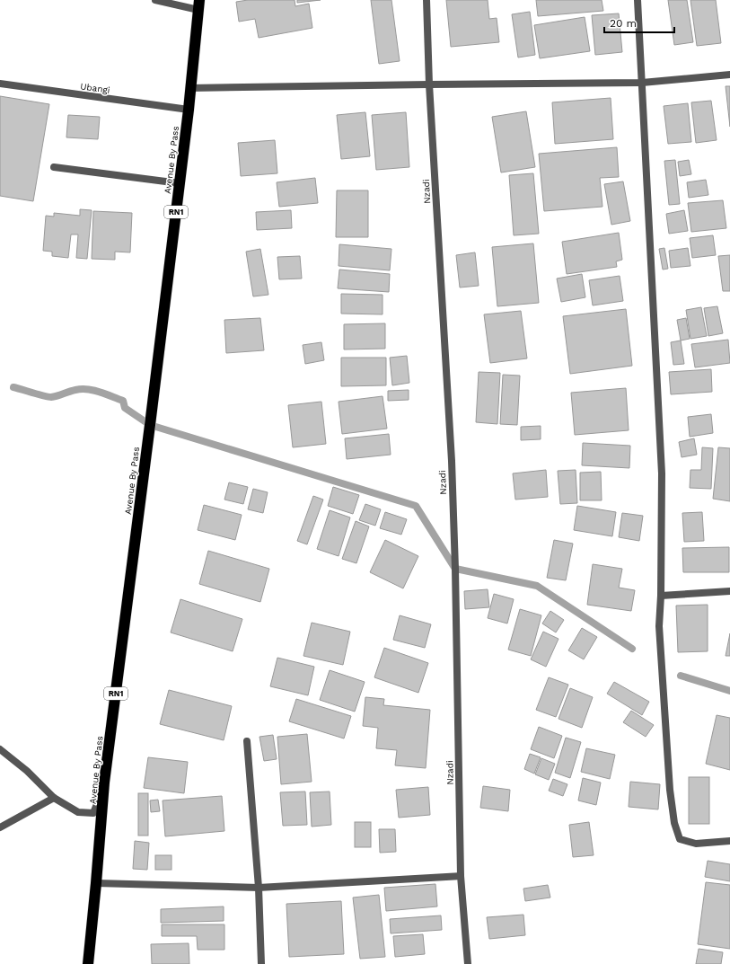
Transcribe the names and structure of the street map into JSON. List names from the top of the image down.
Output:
{
  "streets": {
    "highway": ["Avenue By Pass", "RN1"],
    "street": ["Ubangi", "Nzadi"]
  },
  "crossings": [
    ["Ubangi", "Avenue By Pass"]
  ],
  "scale_bar": "20 m"
}
